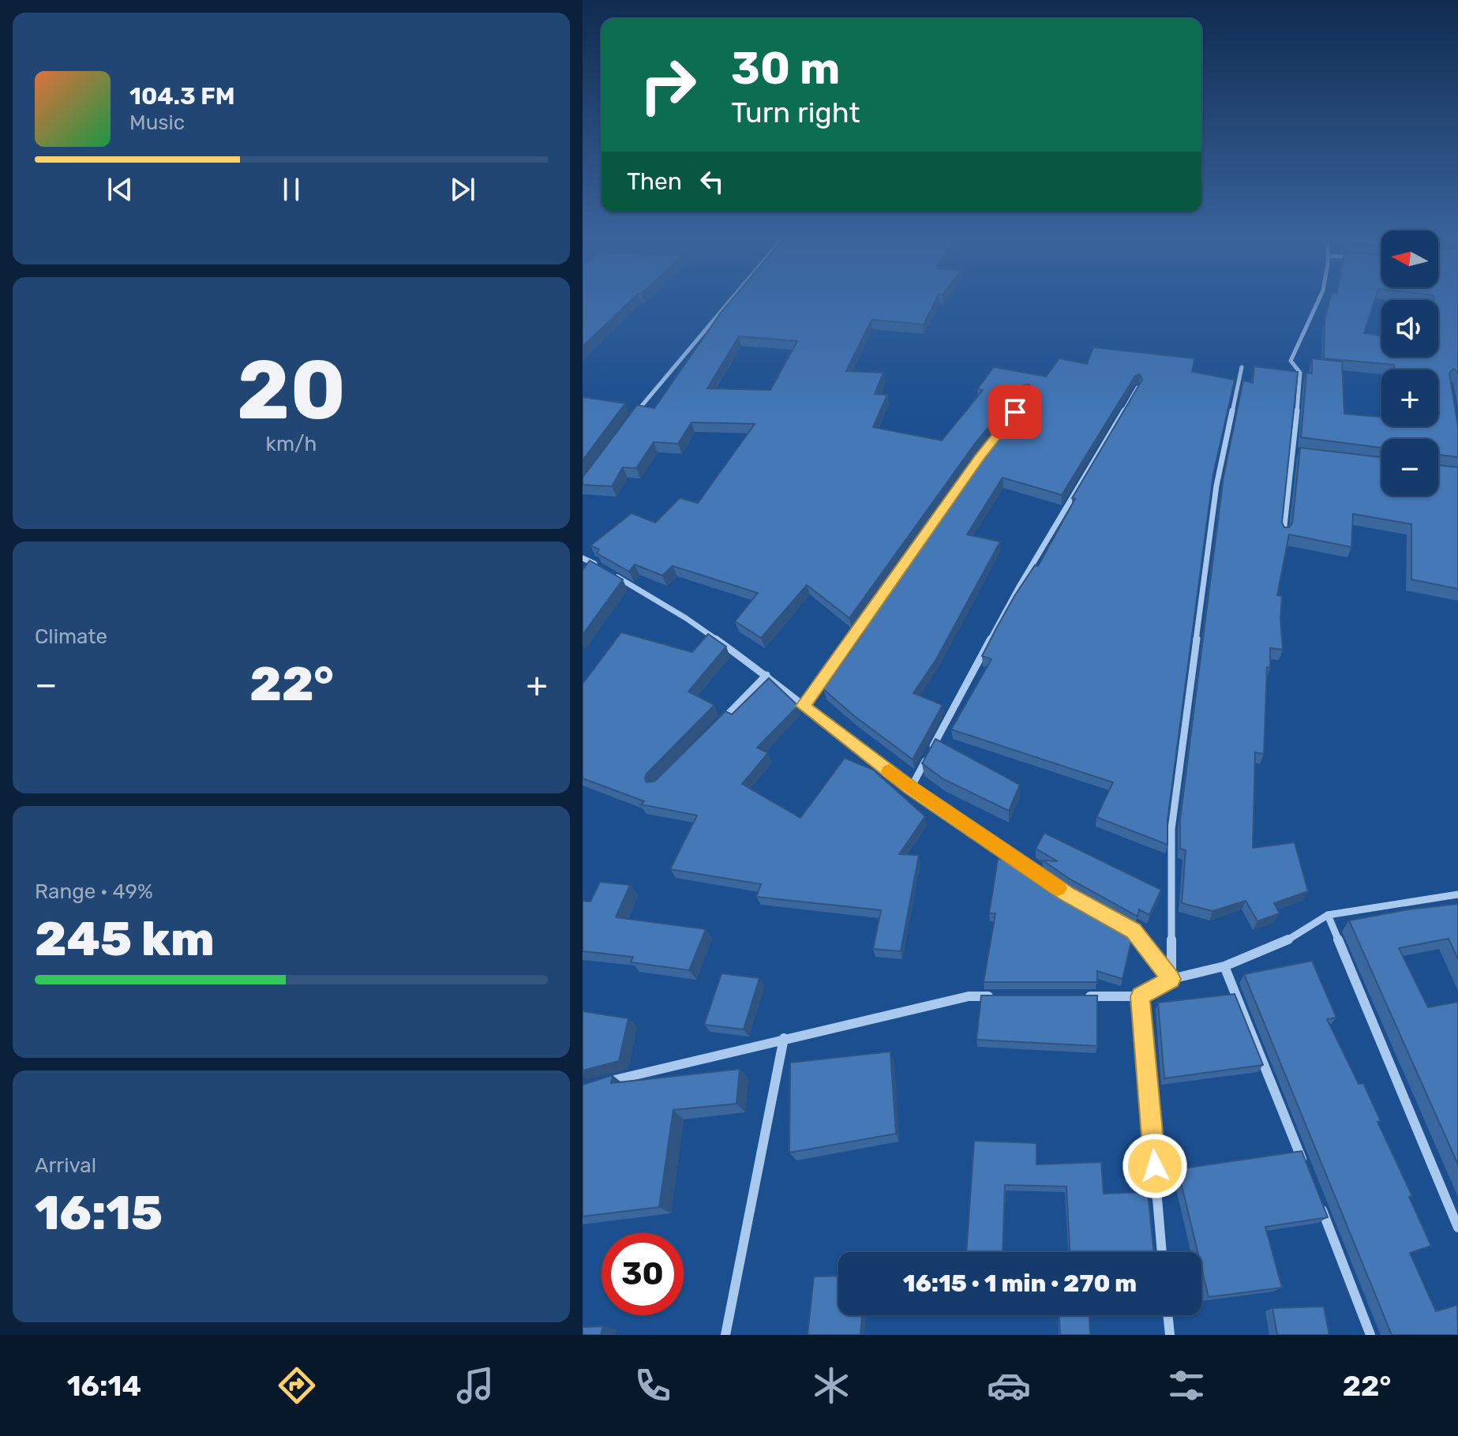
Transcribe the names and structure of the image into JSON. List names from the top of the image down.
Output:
{
  "north": "left",
  "page": {
    "turn": ["30 m", "Turn right"],
    "song": ["104.3 FM", "Music"],
    "then": "Then",
    "map_buttons": ["+", "−"],
    "tile": [
      ["20", "km/h"],
      "Climate",
      ["Range · 49%", "245 km"],
      ["Arrival", "16:15"]
    ],
    "heat": ["−", "22°", "+"],
    "limit": "30",
    "trip": "16:15 · 1 min · 270 m",
    "tabs": ["16:14", "22°"]
  }
}
